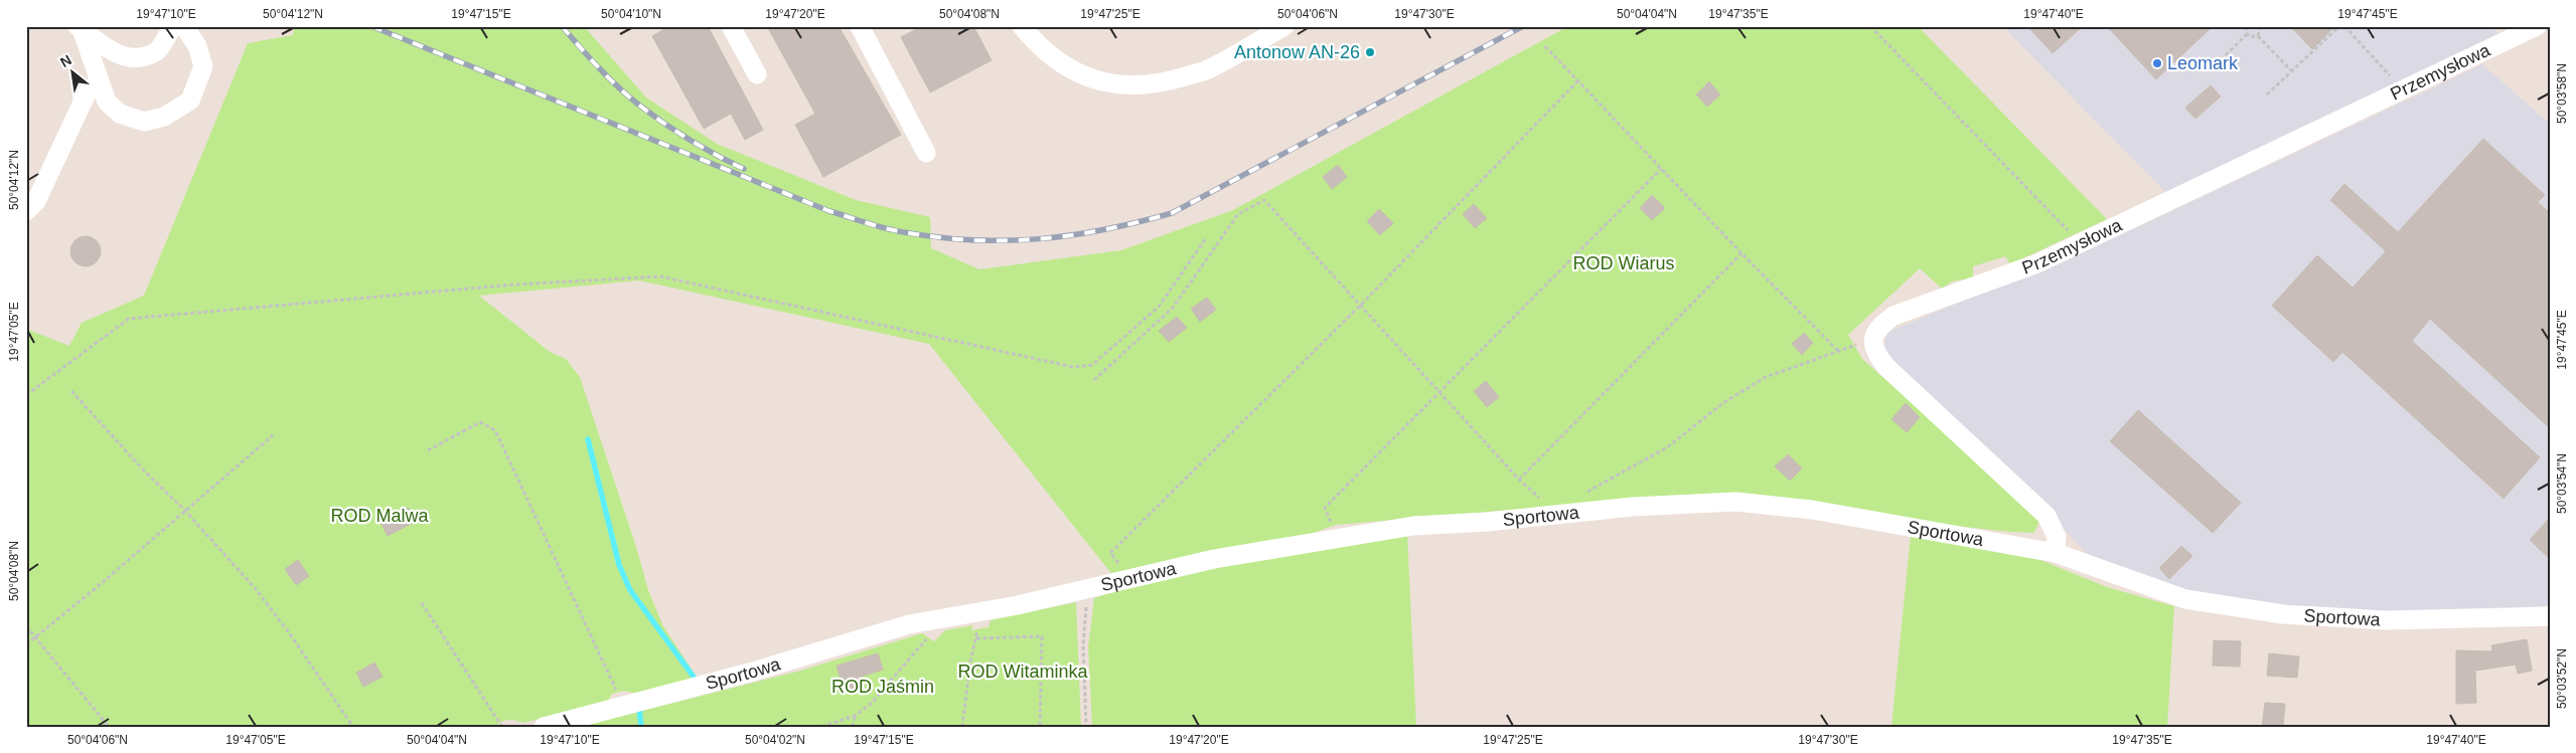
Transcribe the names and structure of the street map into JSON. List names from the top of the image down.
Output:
{
  "streets": {
    "street": ["Przemysłowa", "Sportowa"]
  },
  "crossings": [
    ["Przemysłowa", "Sportowa"]
  ],
  "parks": [
    "ROD Wiarus",
    "ROD Malwa",
    "ROD Witaminka",
    "ROD Jaśmin"
  ],
  "places": ["Antonow AN-26", "Leomark"],
  "north": "top left",
  "coordinates": [
    "19°47'10\"E",
    "50°04'12\"N",
    "19°47'15\"E",
    "50°04'10\"N",
    "19°47'20\"E",
    "50°04'08\"N",
    "19°47'25\"E",
    "50°04'06\"N",
    "19°47'30\"E",
    "50°04'04\"N",
    "19°47'35\"E",
    "19°47'40\"E",
    "19°47'45\"E",
    "50°03'58\"N",
    "19°47'05\"E",
    "50°03'54\"N",
    "50°03'52\"N",
    "50°04'02\"N"
  ]
}
